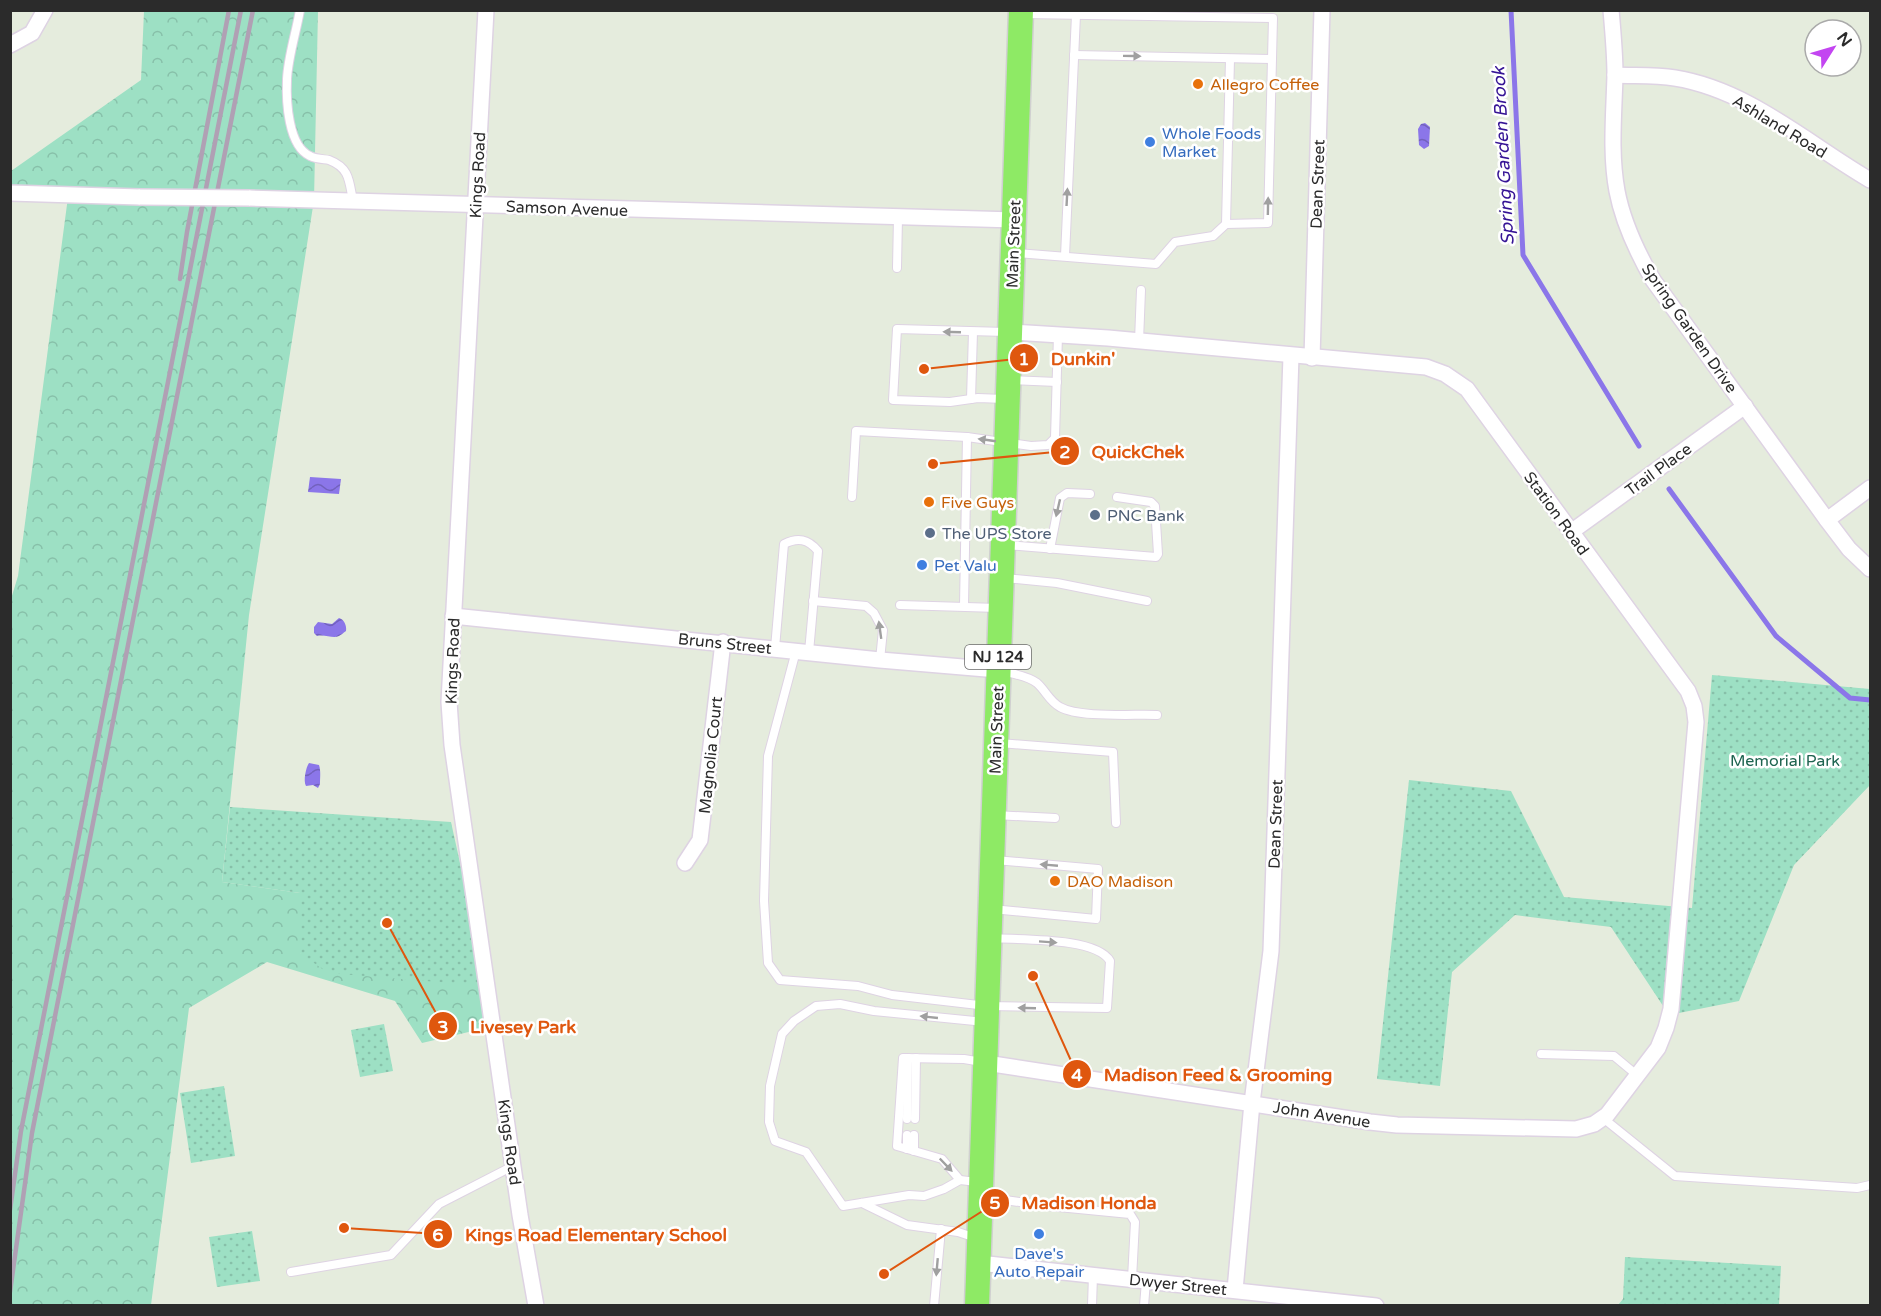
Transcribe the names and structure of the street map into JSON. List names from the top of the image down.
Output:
{
  "streets": {
    "main road": ["Main Street", "NJ 124"],
    "street": [
      "Ashland Road",
      "Kings Road",
      "Dean Street",
      "Samson Avenue",
      "Spring Garden Drive",
      "Trail Place",
      "Station Road",
      "Bruns Street",
      "Magnolia Court",
      "John Avenue",
      "Dwyer Street"
    ]
  },
  "crossings": [
    ["Ashland Road", "Spring Garden Drive"],
    ["Kings Road", "Samson Avenue"],
    ["Kings Road", "Bruns Street"],
    ["Dean Street", "Station Road"],
    ["Dean Street", "John Avenue"],
    ["Dean Street", "Dwyer Street"],
    ["Samson Avenue", "Main Street"],
    ["Main Street", "Station Road"],
    ["Main Street", "Bruns Street"],
    ["Main Street", "John Avenue"],
    ["Main Street", "Dwyer Street"],
    ["Spring Garden Drive", "Trail Place"],
    ["Trail Place", "Station Road"],
    ["Station Road", "John Avenue"],
    ["Bruns Street", "Magnolia Court"]
  ],
  "water": ["Spring Garden Brook"],
  "parks": ["Memorial Park"],
  "places": [
    "Allegro Coffee",
    "Whole Foods Market",
    "Dunkin'",
    "QuickChek",
    "Five Guys",
    "PNC Bank",
    "The UPS Store",
    "Pet Valu",
    "DAO Madison",
    "Livesey Park",
    "Madison Feed & Grooming",
    "Kings Road Elementary School",
    "Dave's Auto Repair",
    "Madison Honda"
  ],
  "north": "top right"
}
